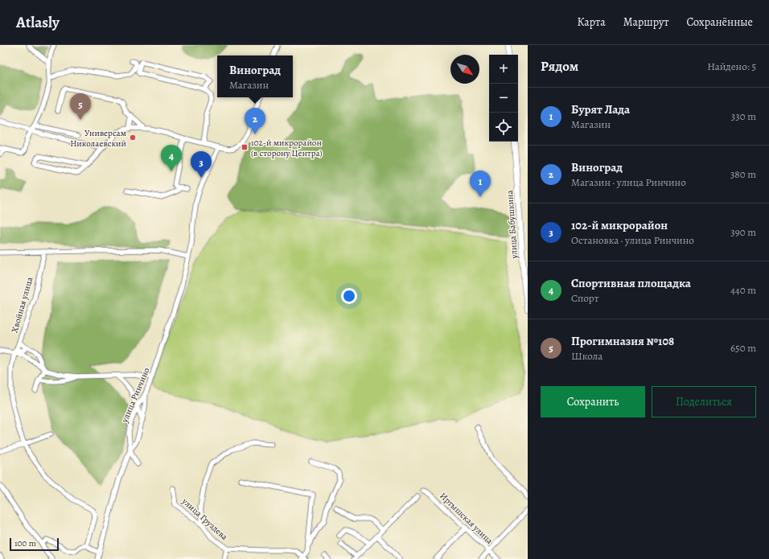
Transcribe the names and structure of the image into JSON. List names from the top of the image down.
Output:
{
  "streets": {
    "main road": ["улица Бабушкина"],
    "street": [
      "Хвойная улица",
      "улица Ринчино",
      "Иртышская улица",
      "улица Груздева"
    ]
  },
  "places": {
    "other": ["Универсам Николаевский"],
    "transit": ["102-й микрорайон (в сторону Центра)"]
  },
  "scale_bar": "100 m",
  "north": "bottom right",
  "page": {
    "header": "Atlasly",
    "nav": ["Карта", "Маршрут", "Сохранённые"],
    "heading": ["Рядом", "Найдено: 5"],
    "map_buttons": ["+", "−"],
    "popup": ["Виноград", "Магазин"],
    "list": [
      {
        "mark": "1",
        "name": "Бурят Лада",
        "note": "Магазин",
        "value": "330 m"
      },
      {
        "mark": "2",
        "name": "Виноград",
        "note": "Магазин · улица Ринчино",
        "value": "380 m"
      },
      {
        "mark": "3",
        "name": "102-й микрорайон",
        "note": "Остановка · улица Ринчино",
        "value": "390 m"
      },
      {
        "mark": "4",
        "name": "Спортивная площадка",
        "note": "Спорт",
        "value": "440 m"
      },
      {
        "mark": "5",
        "name": "Прогимназия №108",
        "note": "Школа",
        "value": "650 m"
      }
    ],
    "pins": [
      "5",
      "2",
      "4",
      "3",
      "1"
    ],
    "buttons": ["Сохранить", "Поделиться"],
    "scale": "100 m"
  }
}
